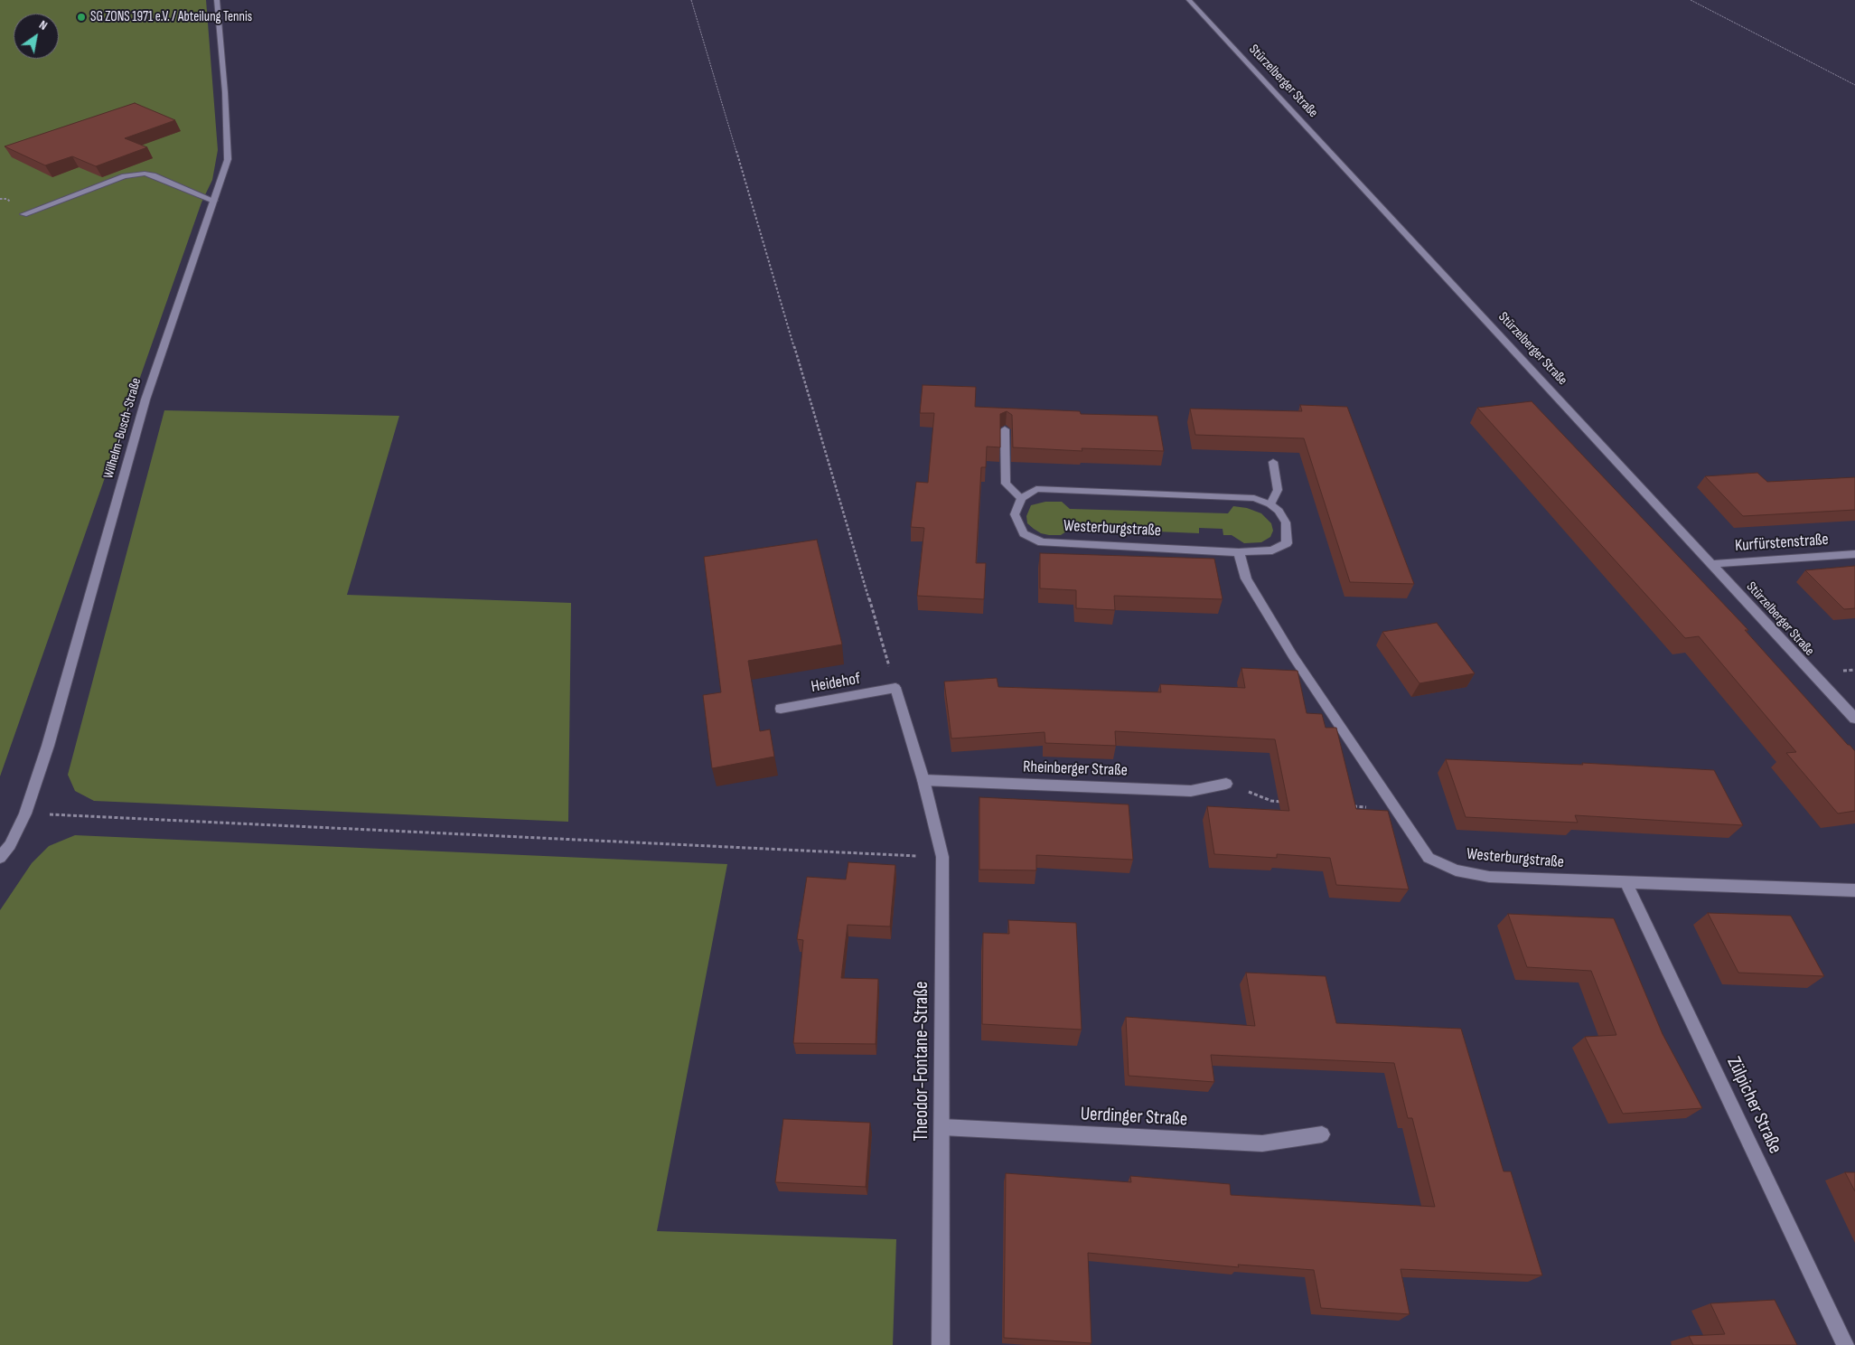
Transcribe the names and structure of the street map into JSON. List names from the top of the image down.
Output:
{
  "streets": {
    "street": [
      "Stürzelberger Straße",
      "Wilhelm-Busch-Straße",
      "Westerburgstraße",
      "Kurfürstenstraße",
      "Heidehof",
      "Rheinberger Straße",
      "Theodor-Fontane-Straße",
      "Zülpicher Straße",
      "Uerdinger Straße"
    ]
  },
  "crossings": [
    ["Stürzelberger Straße", "Kurfürstenstraße"],
    ["Westerburgstraße", "Zülpicher Straße"],
    ["Heidehof", "Theodor-Fontane-Straße"],
    ["Rheinberger Straße", "Theodor-Fontane-Straße"],
    ["Theodor-Fontane-Straße", "Uerdinger Straße"]
  ],
  "places": ["SG ZONS 1971 e.V. / Abteilung Tennis"],
  "north": "top right"
}
